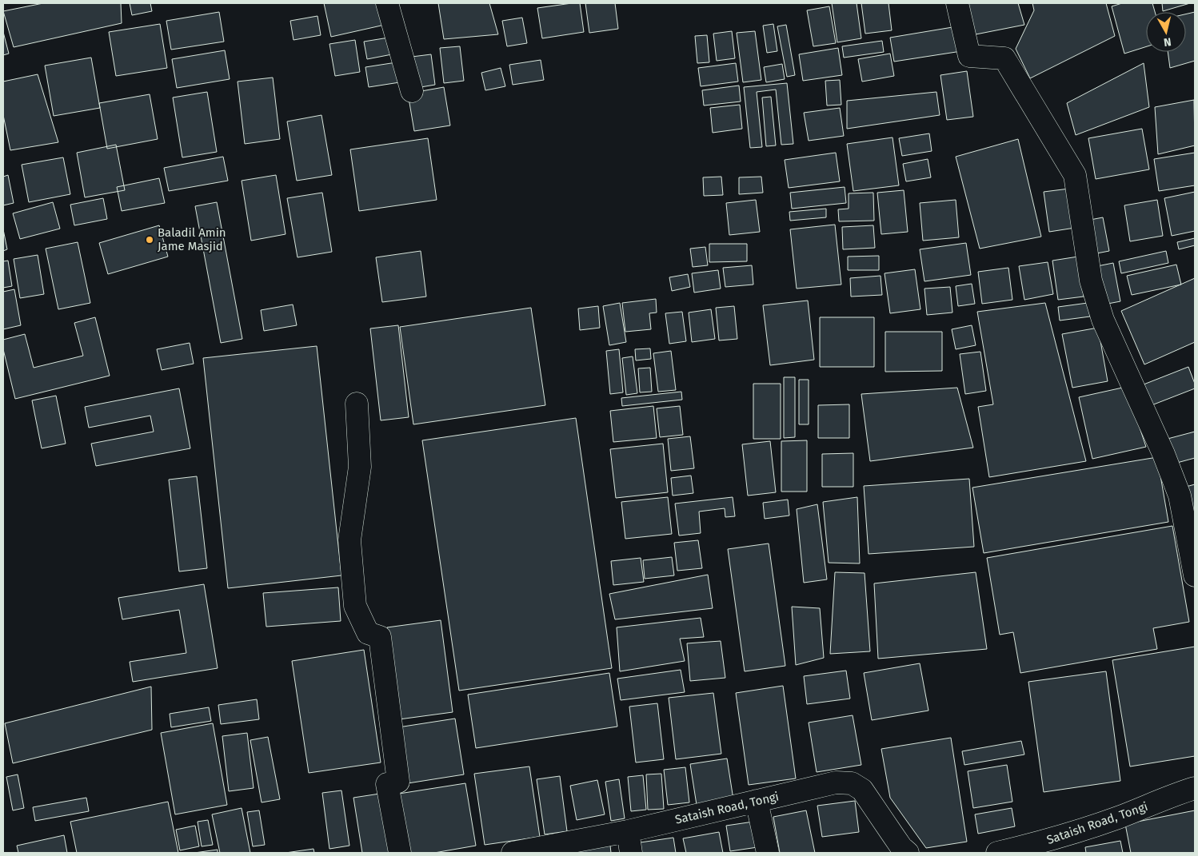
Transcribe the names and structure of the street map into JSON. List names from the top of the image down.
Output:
{
  "streets": {
    "street": ["Sataish Road, Tongi"]
  },
  "places": ["Baladil Amin Jame Masjid"],
  "north": "bottom"
}
